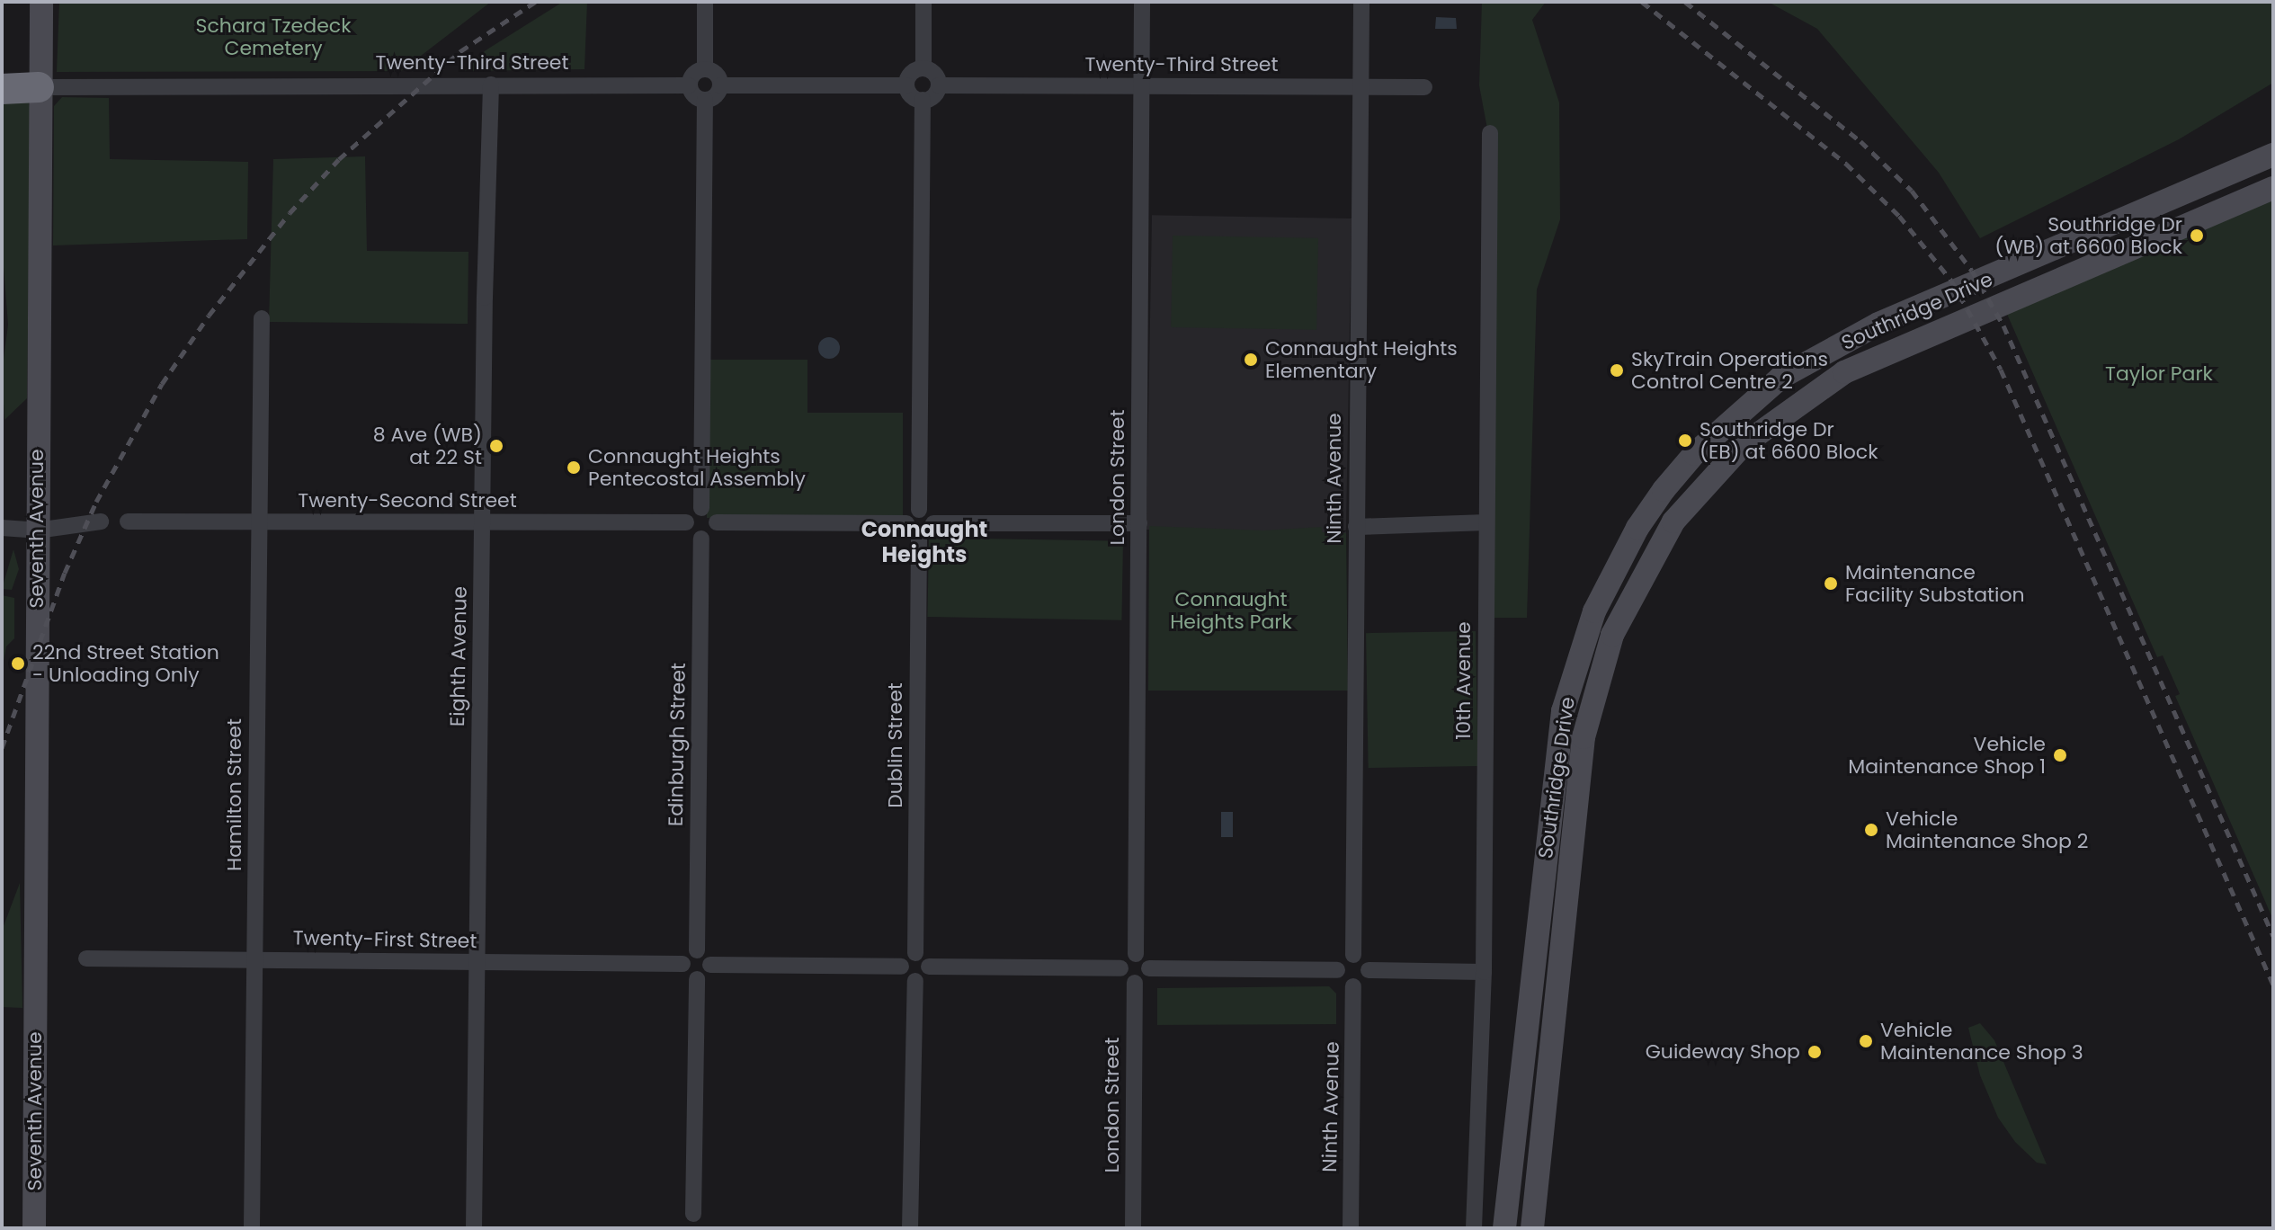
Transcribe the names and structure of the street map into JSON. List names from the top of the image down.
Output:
{
  "streets": {
    "main road": ["Southridge Drive", "Seventh Avenue"],
    "street": [
      "Twenty-Third Street",
      "London Street",
      "Ninth Avenue",
      "Twenty-Second Street",
      "Eighth Avenue",
      "10th Avenue",
      "Edinburgh Street",
      "Dublin Street",
      "Hamilton Street",
      "Twenty-First Street"
    ]
  },
  "crossings": [
    ["Twenty-Third Street", "London Street"],
    ["Twenty-Third Street", "Ninth Avenue"],
    ["Twenty-Third Street", "Seventh Avenue"],
    ["Twenty-Third Street", "Eighth Avenue"],
    ["Twenty-Second Street", "Eighth Avenue"],
    ["Twenty-Second Street", "Edinburgh Street"],
    ["Twenty-Second Street", "Hamilton Street"],
    ["Eighth Avenue", "Twenty-First Street"],
    ["Edinburgh Street", "Twenty-First Street"],
    ["Hamilton Street", "Twenty-First Street"]
  ],
  "districts": ["Connaught Heights"],
  "parks": ["Schara Tzedeck Cemetery", "Taylor Park", "Connaught Heights Park"],
  "places": [
    "Southridge Dr (WB) at 6600 Block",
    "Connaught Heights Elementary",
    "SkyTrain Operations Control Centre 2",
    "Southridge Dr (EB) at 6600 Block",
    "8 Ave (WB) at 22 St",
    "Connaught Heights Pentecostal Assembly",
    "Maintenance Facility Substation",
    "22nd Street Station - Unloading Only",
    "Vehicle Maintenance Shop 1",
    "Vehicle Maintenance Shop 2",
    "Vehicle Maintenance Shop 3",
    "Guideway Shop"
  ]
}
